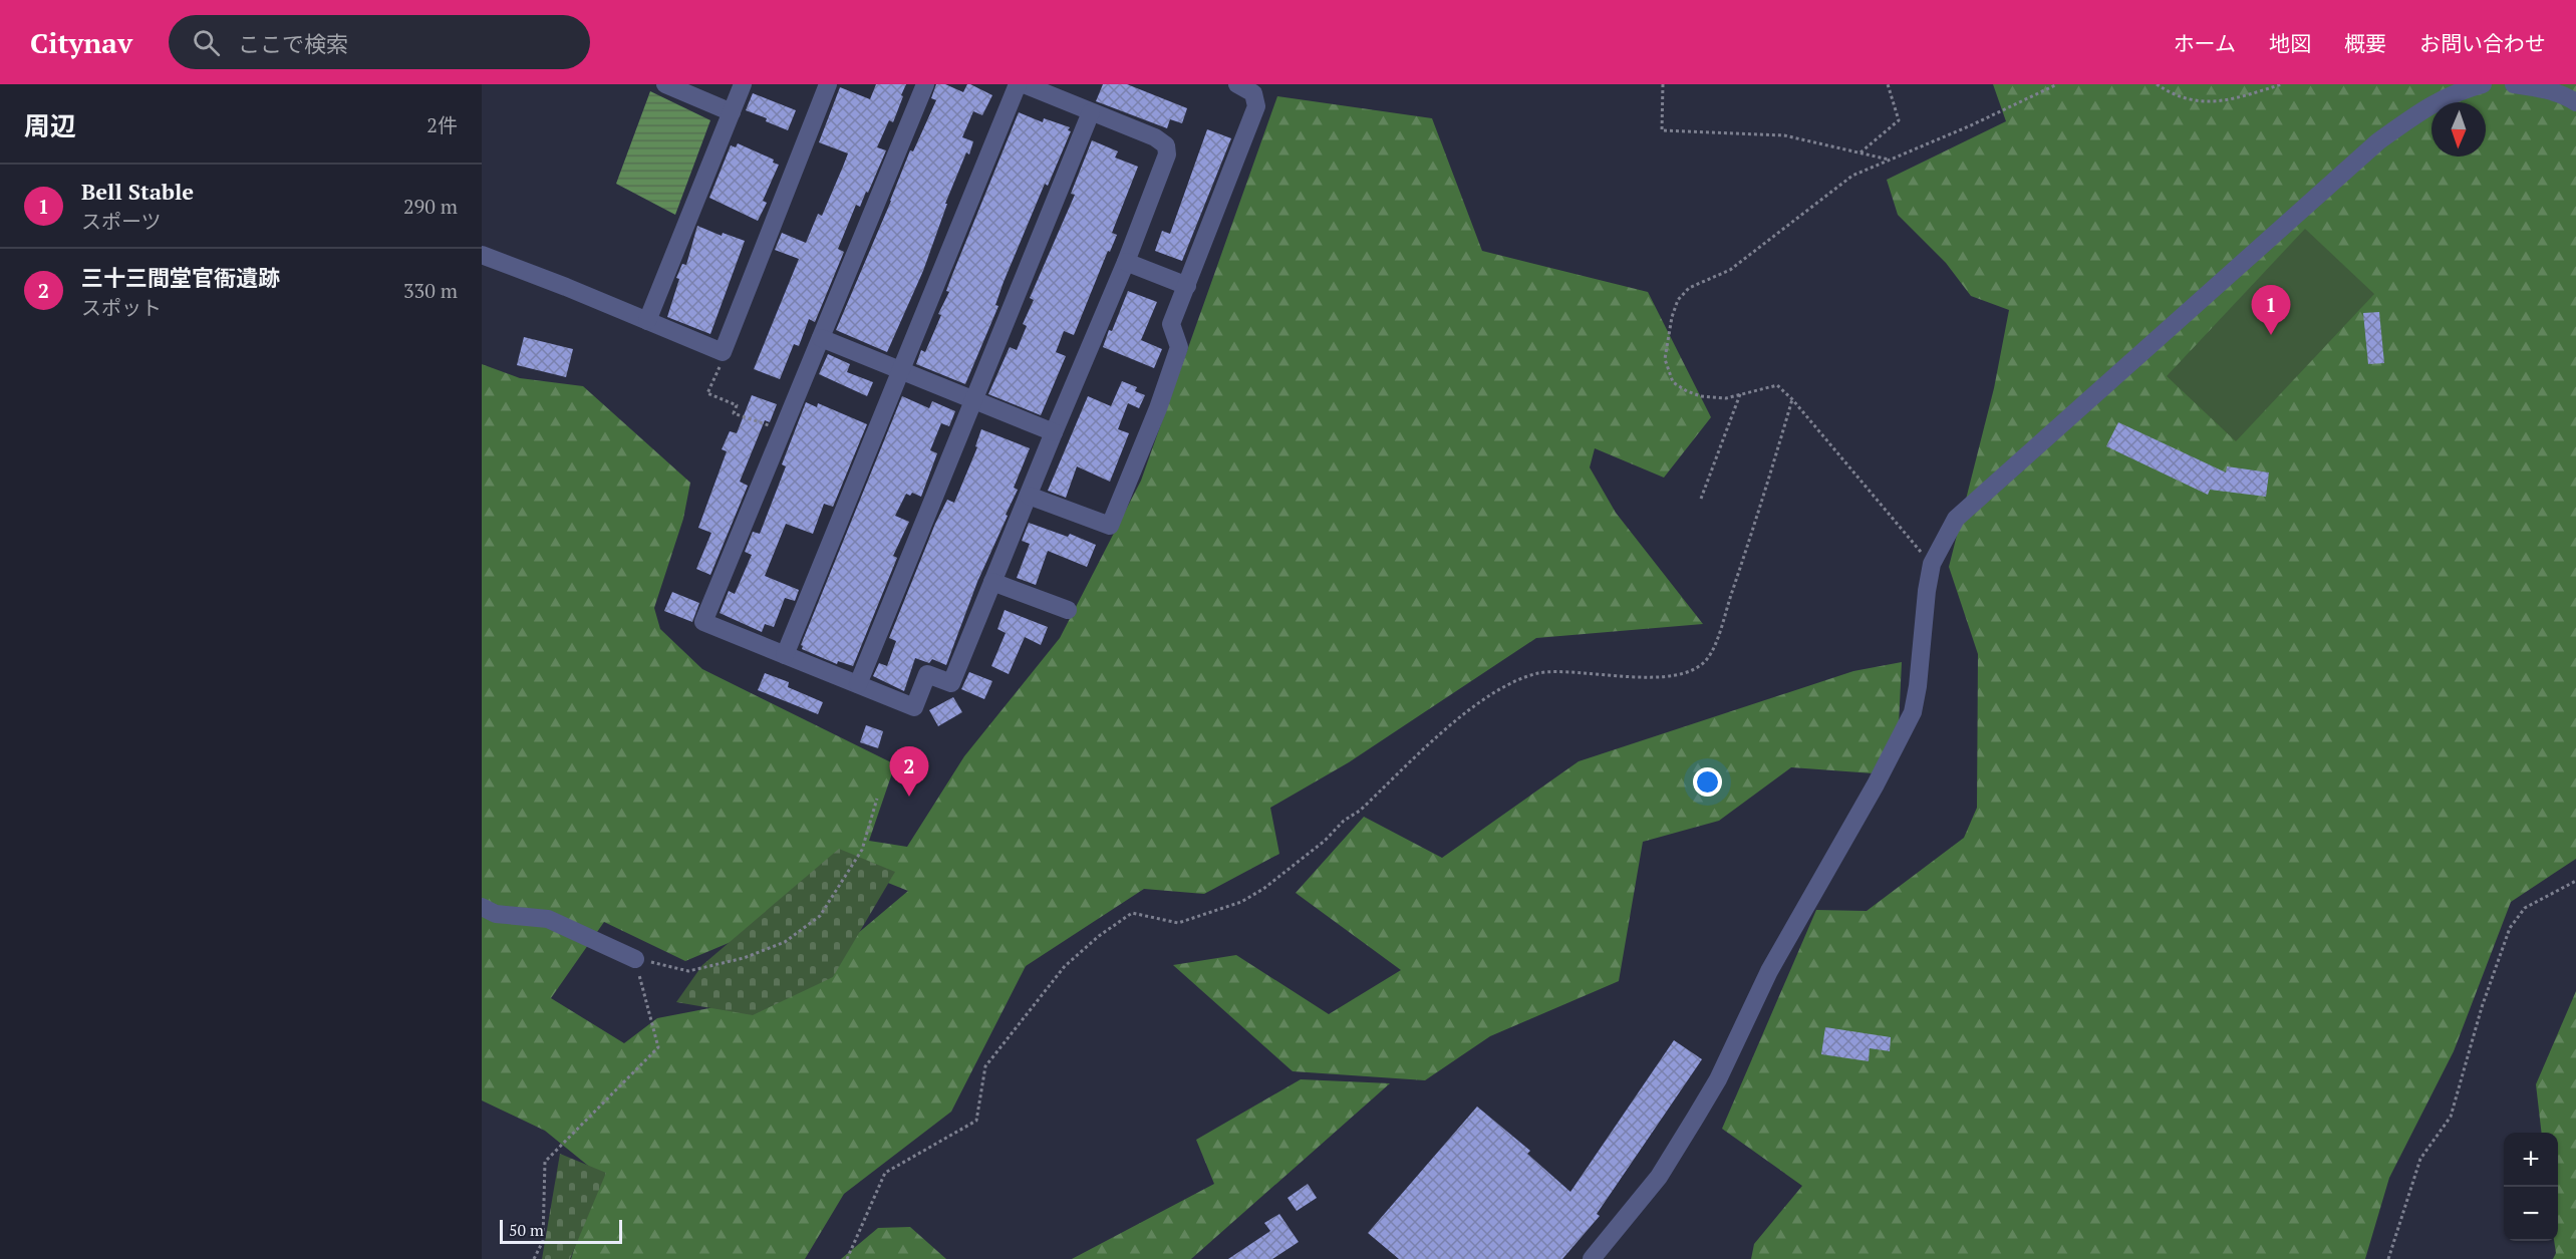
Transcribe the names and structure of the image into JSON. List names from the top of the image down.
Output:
{
  "scale_bar": "50 m",
  "north": "bottom",
  "page": {
    "header": "Citynav",
    "search": "ここで検索",
    "nav": [
      "ホーム",
      "地図",
      "概要",
      "お問い合わせ"
    ],
    "heading": ["周辺", "2件"],
    "list": [
      {
        "mark": "1",
        "name": "Bell Stable",
        "note": "スポーツ",
        "value": "290 m"
      },
      {
        "mark": "2",
        "name": "三十三間堂官衙遺跡",
        "note": "スポット",
        "value": "330 m"
      }
    ],
    "pins": ["1", "2"],
    "map_buttons": ["+", "−"],
    "scale": "50 m"
  }
}
